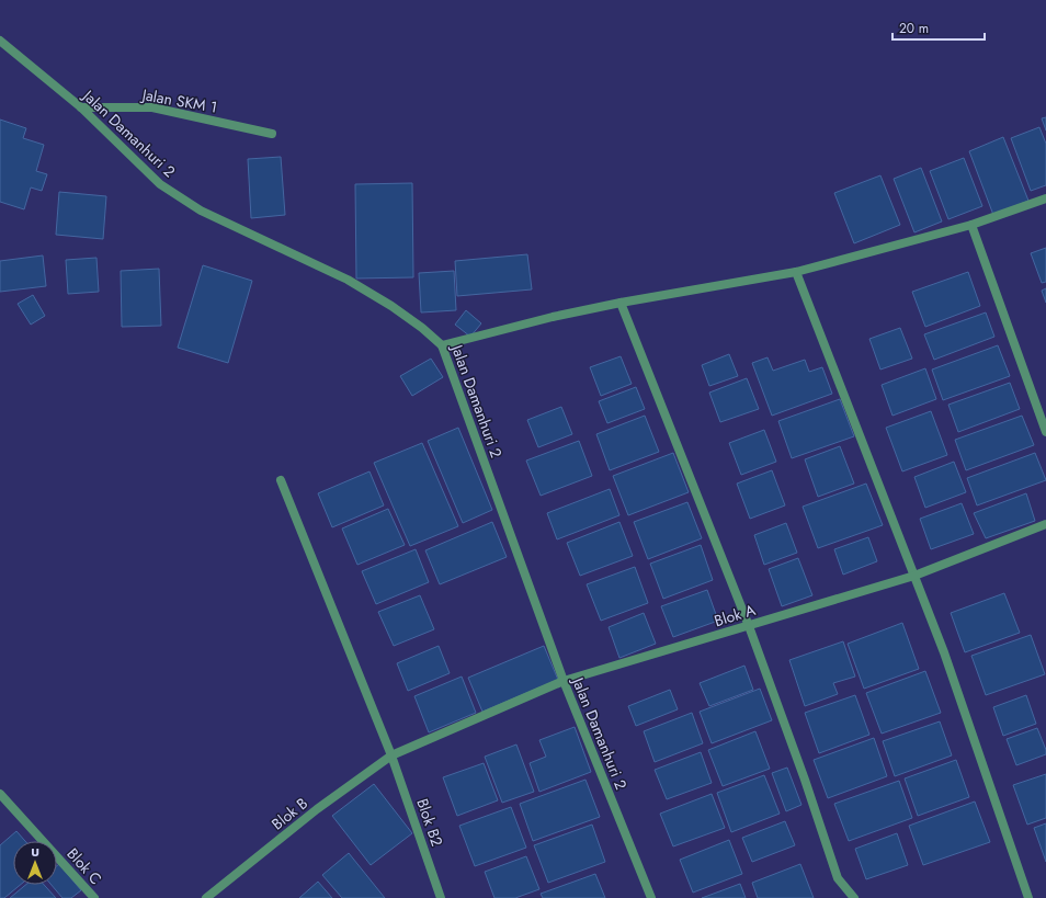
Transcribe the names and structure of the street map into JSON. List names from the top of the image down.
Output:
{
  "streets": {
    "street": [
      "Jalan SKM 1",
      "Jalan Damanhuri 2",
      "Blok A",
      "Blok B",
      "Blok B2",
      "Blok C"
    ]
  },
  "crossings": [
    ["Jalan SKM 1", "Jalan Damanhuri 2"],
    ["Jalan Damanhuri 2", "Blok A"],
    ["Blok A", "Blok B"],
    ["Blok A", "Blok B2"],
    ["Blok B", "Blok B2"]
  ],
  "scale_bar": "20 m",
  "north": "top"
}
